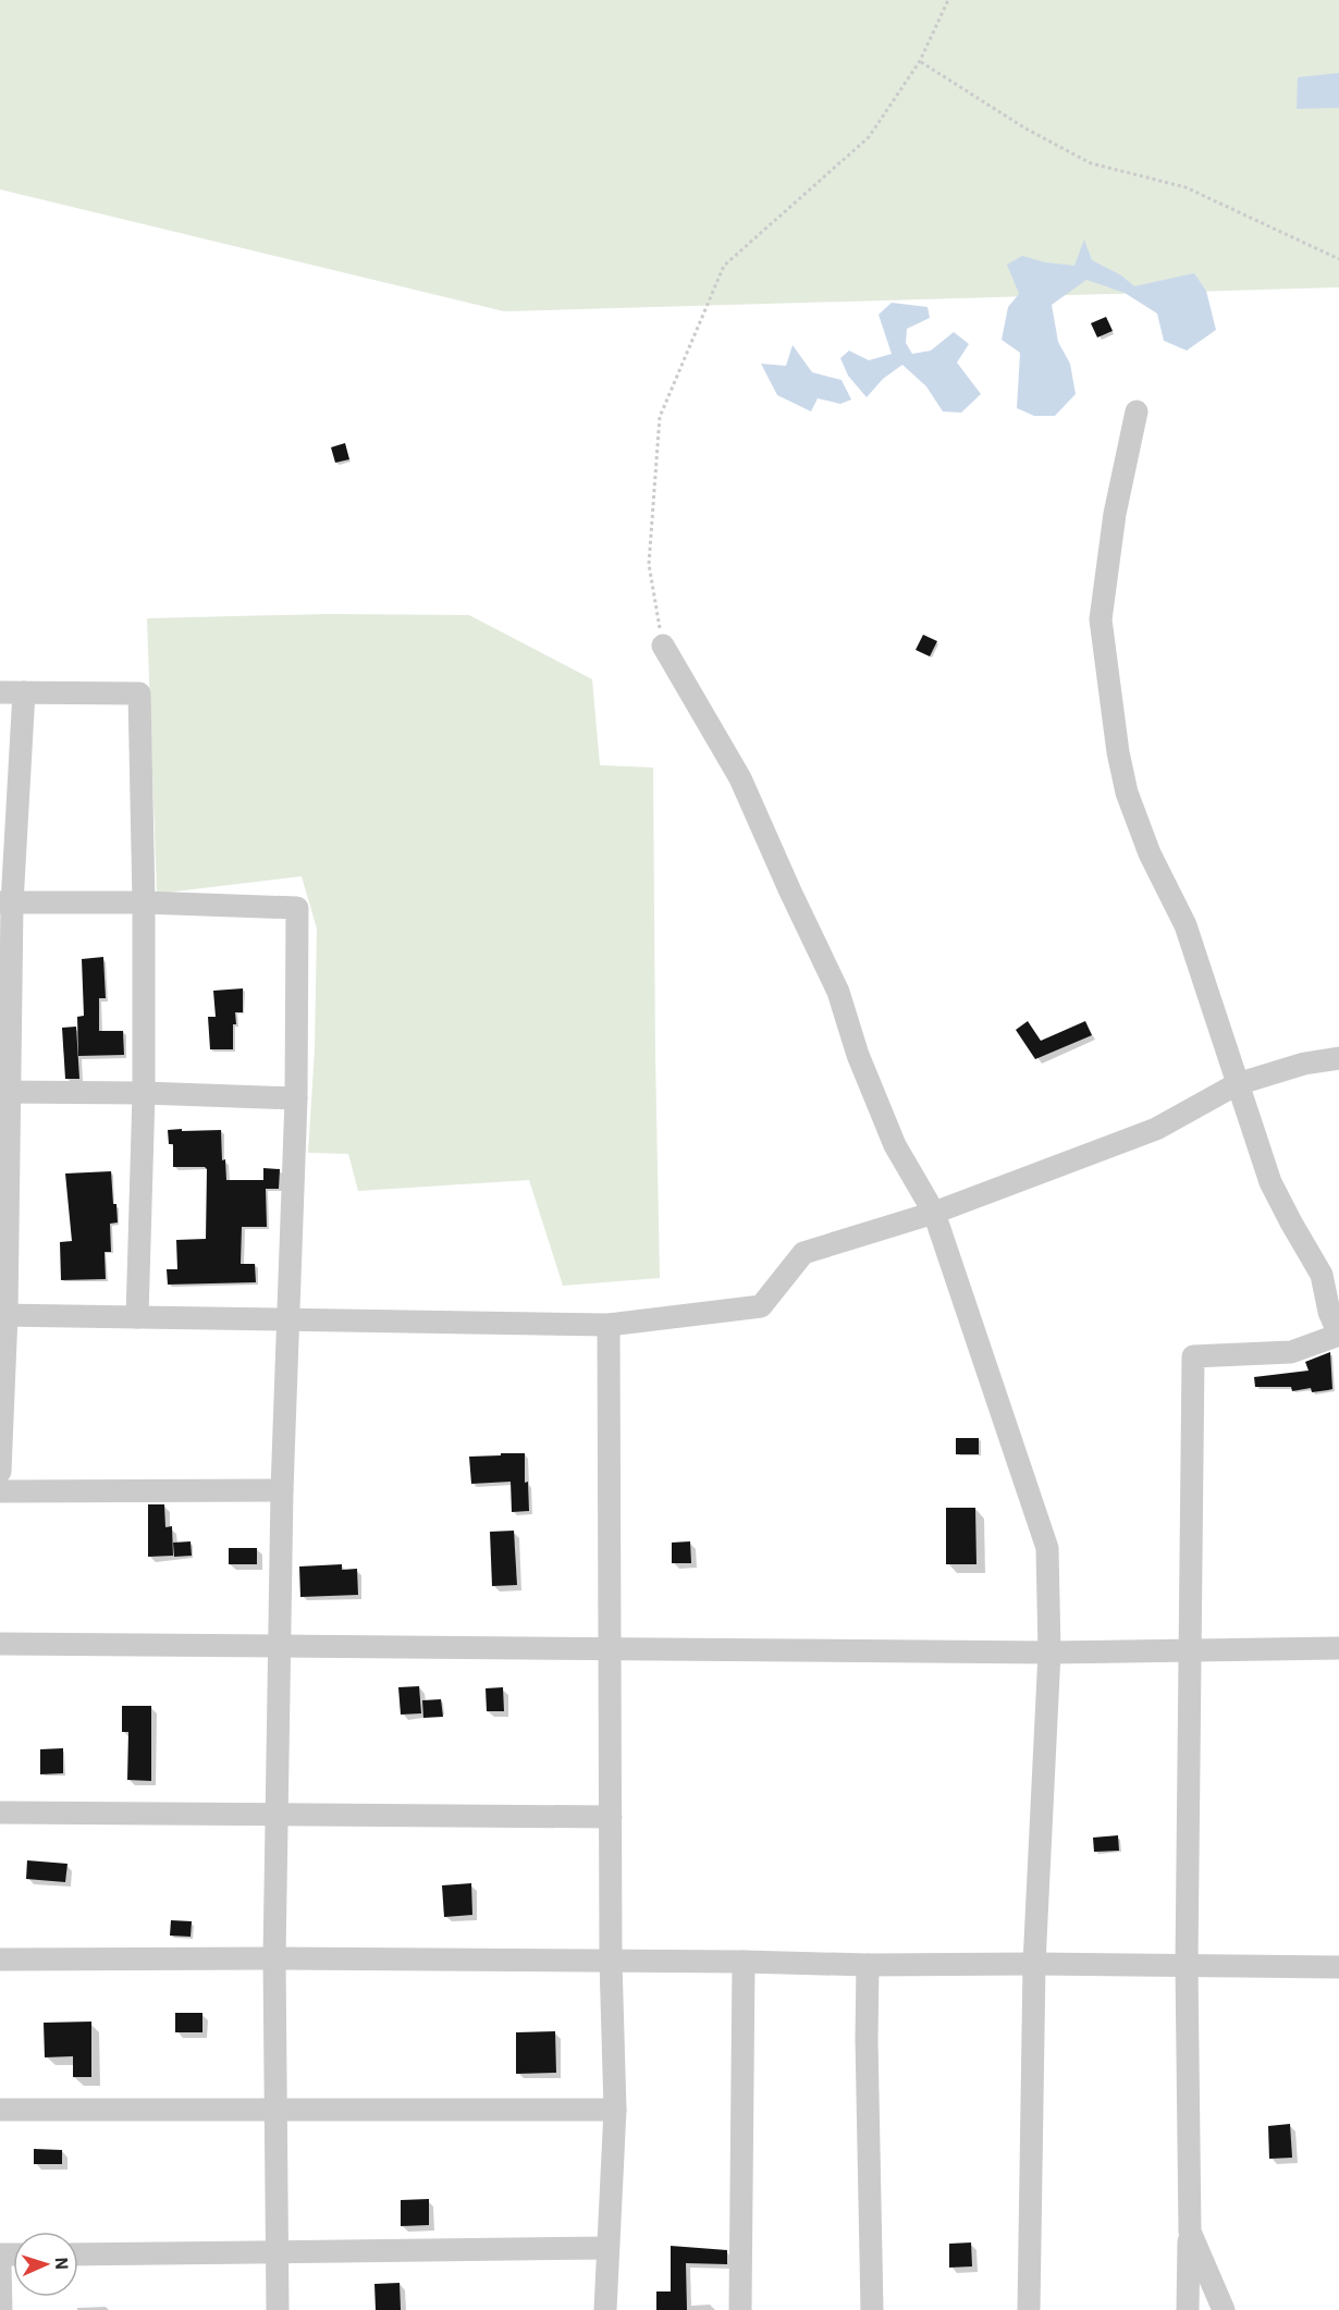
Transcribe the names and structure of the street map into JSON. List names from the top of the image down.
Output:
{
  "north": "right"
}
